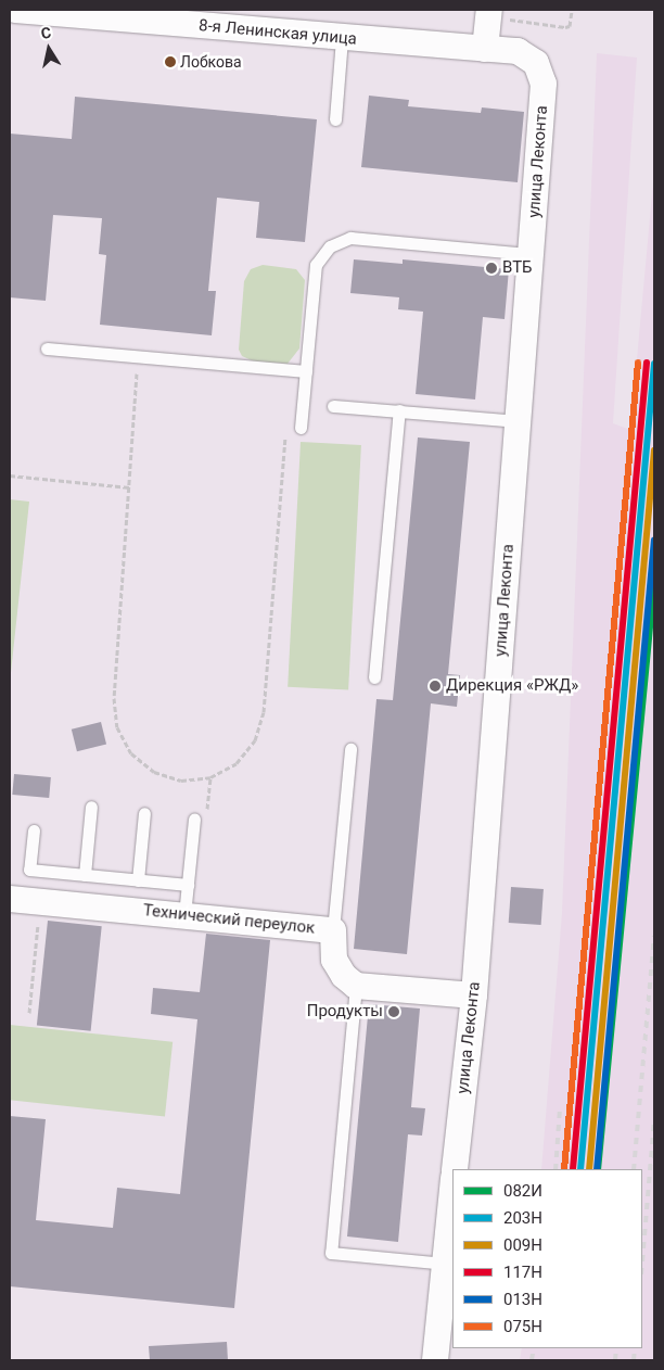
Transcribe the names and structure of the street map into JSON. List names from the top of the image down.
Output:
{
  "streets": {
    "street": ["8-я Ленинская улица", "улица Леконта", "Технический переулок"]
  },
  "crossings": [
    ["8-я Ленинская улица", "улица Леконта"]
  ],
  "places": [
    "Лобкова",
    "ВТБ",
    "Дирекция «РЖД»",
    "Продукты"
  ],
  "lines": [
    "transit line 117Н",
    "transit line 075Н",
    "transit line 203Н",
    "transit line 009Н",
    "transit line 013Н",
    "transit line 082И"
  ],
  "legend": [
    "082И",
    "203Н",
    "009Н",
    "117Н",
    "013Н",
    "075Н"
  ],
  "north": "top"
}
